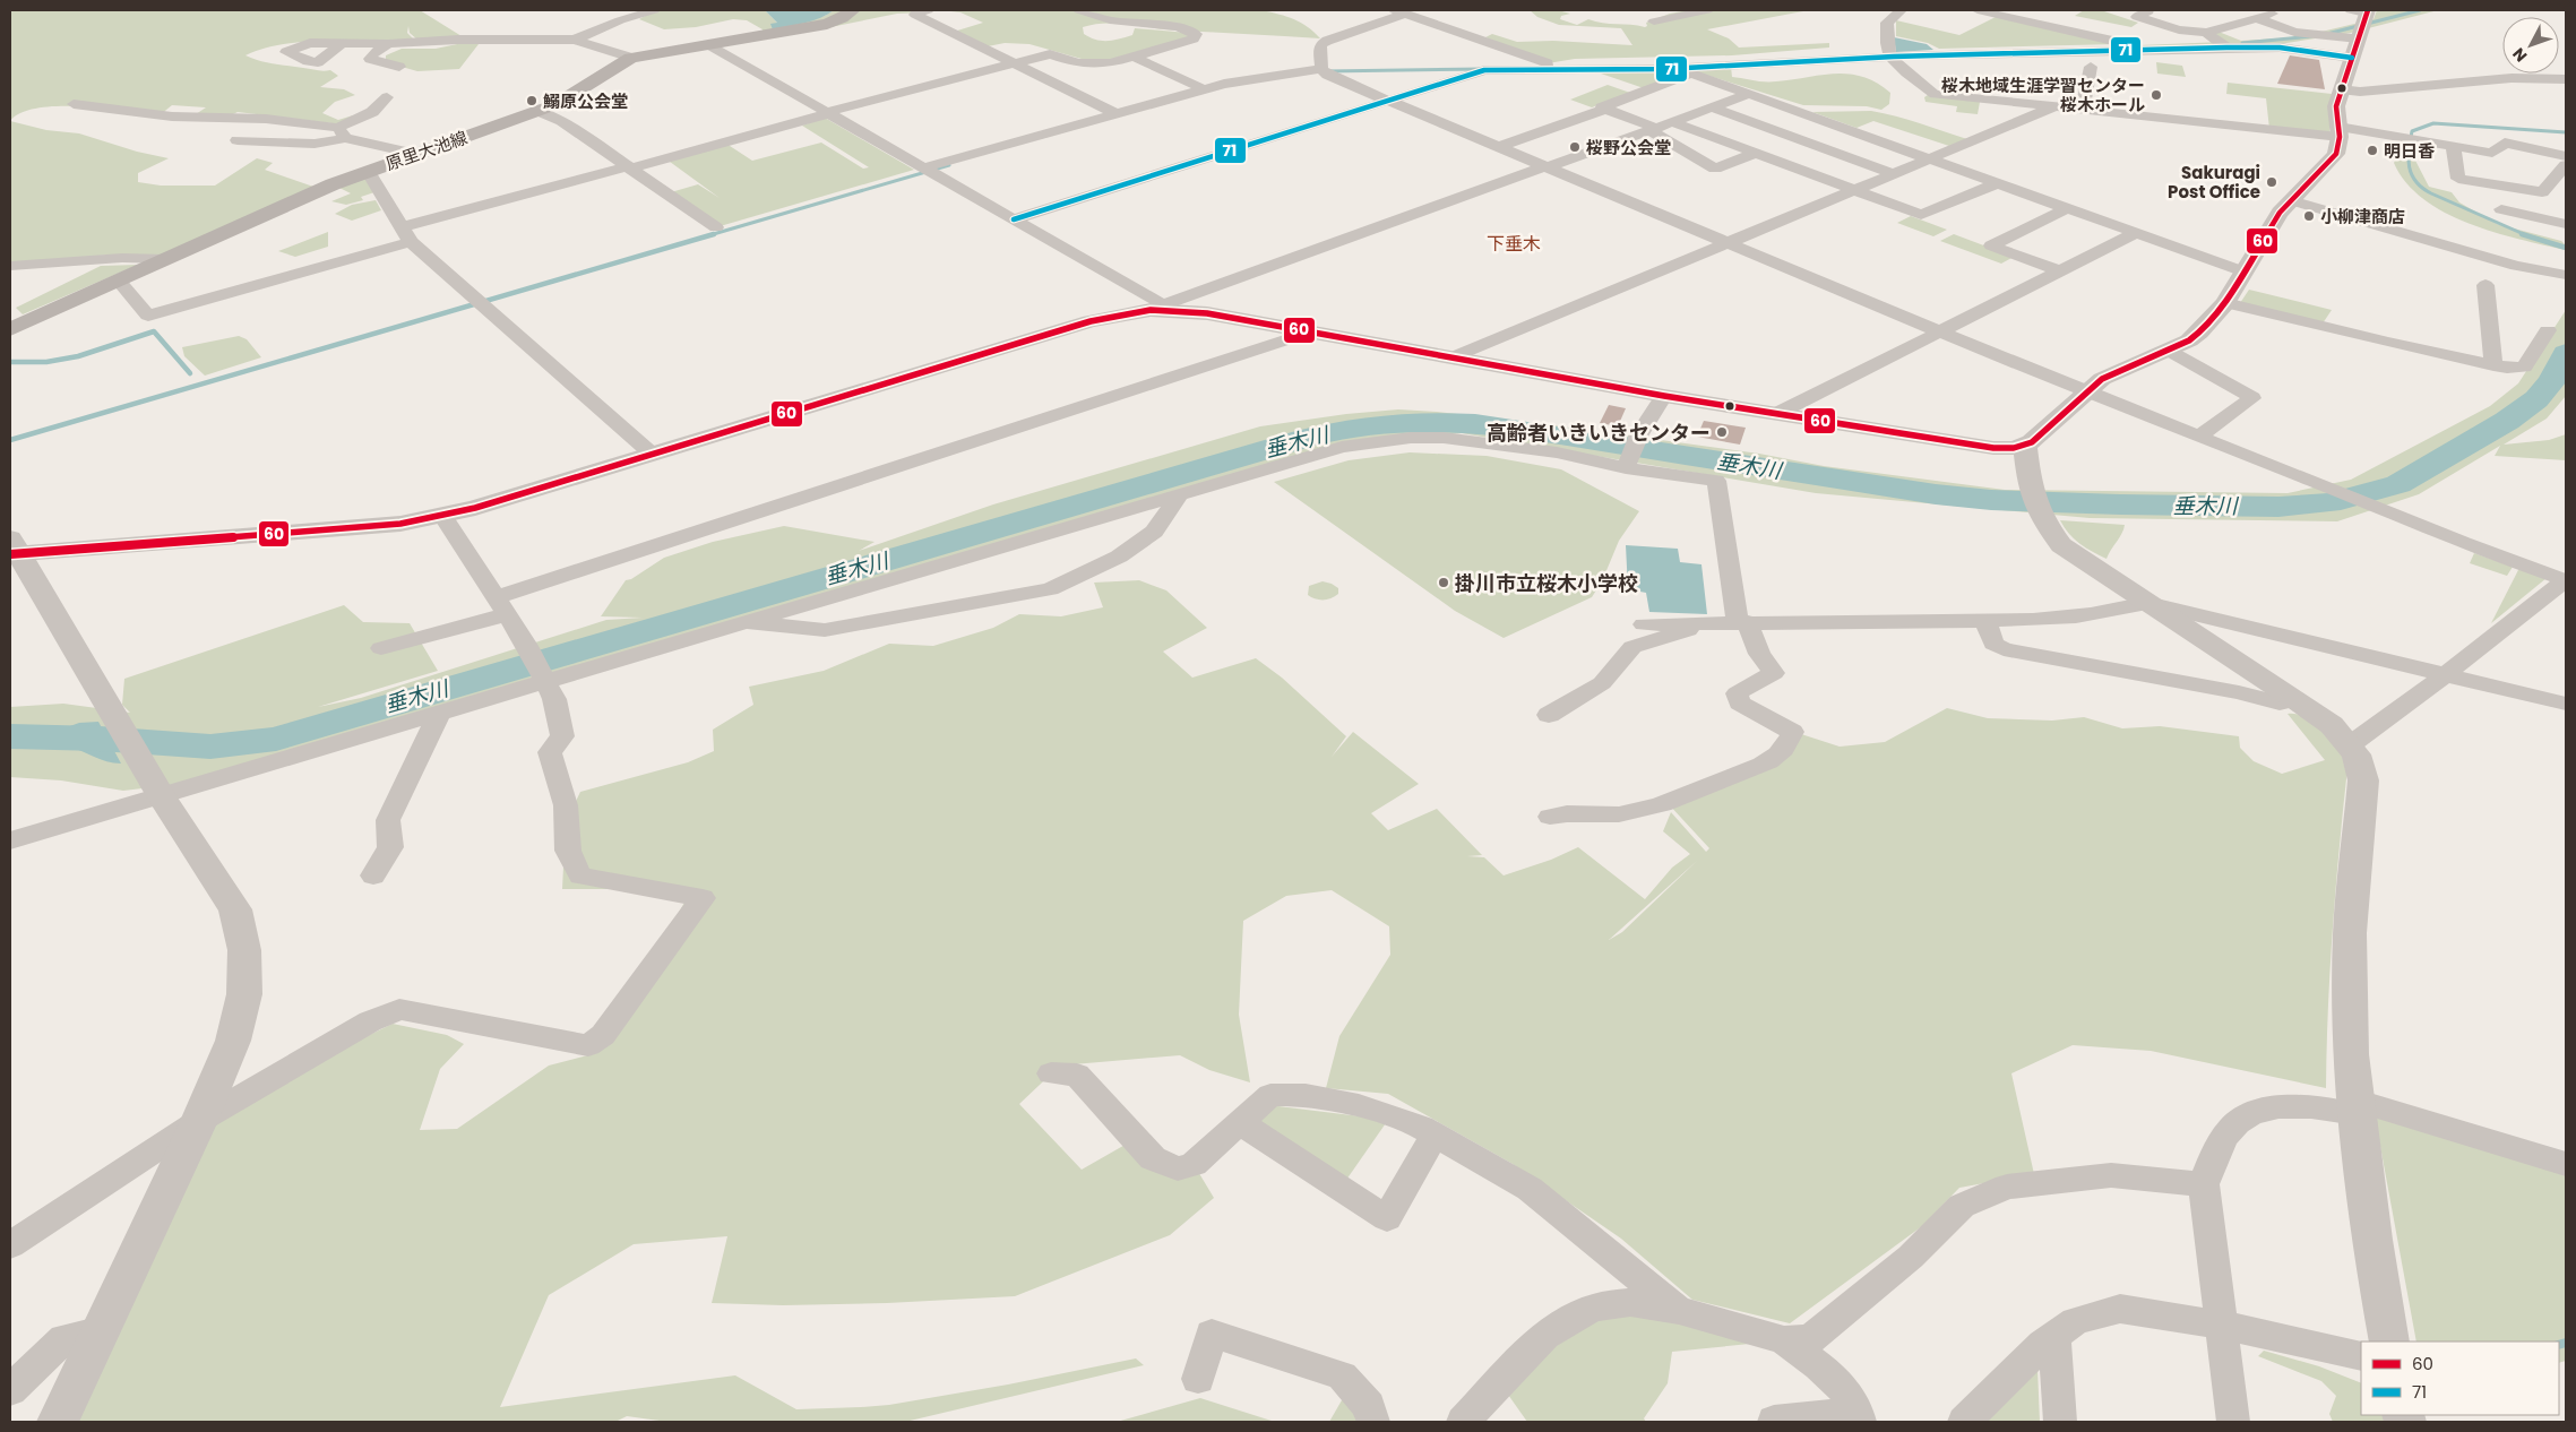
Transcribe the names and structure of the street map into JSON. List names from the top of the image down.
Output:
{
  "streets": {
    "main road": ["原里大池線"]
  },
  "districts": ["下垂木"],
  "water": ["垂木川"],
  "places": [
    "桜木地域生涯学習センター 桜木ホール",
    "鰯原公会堂",
    "桜野公会堂",
    "明日香",
    "Sakuragi Post Office",
    "小柳津商店",
    "高齢者いきいきセンター",
    "掛川市立桜木小学校"
  ],
  "lines": ["transit line 60", "transit line 71"],
  "legend": ["60", "71"],
  "north": "bottom left"
}
